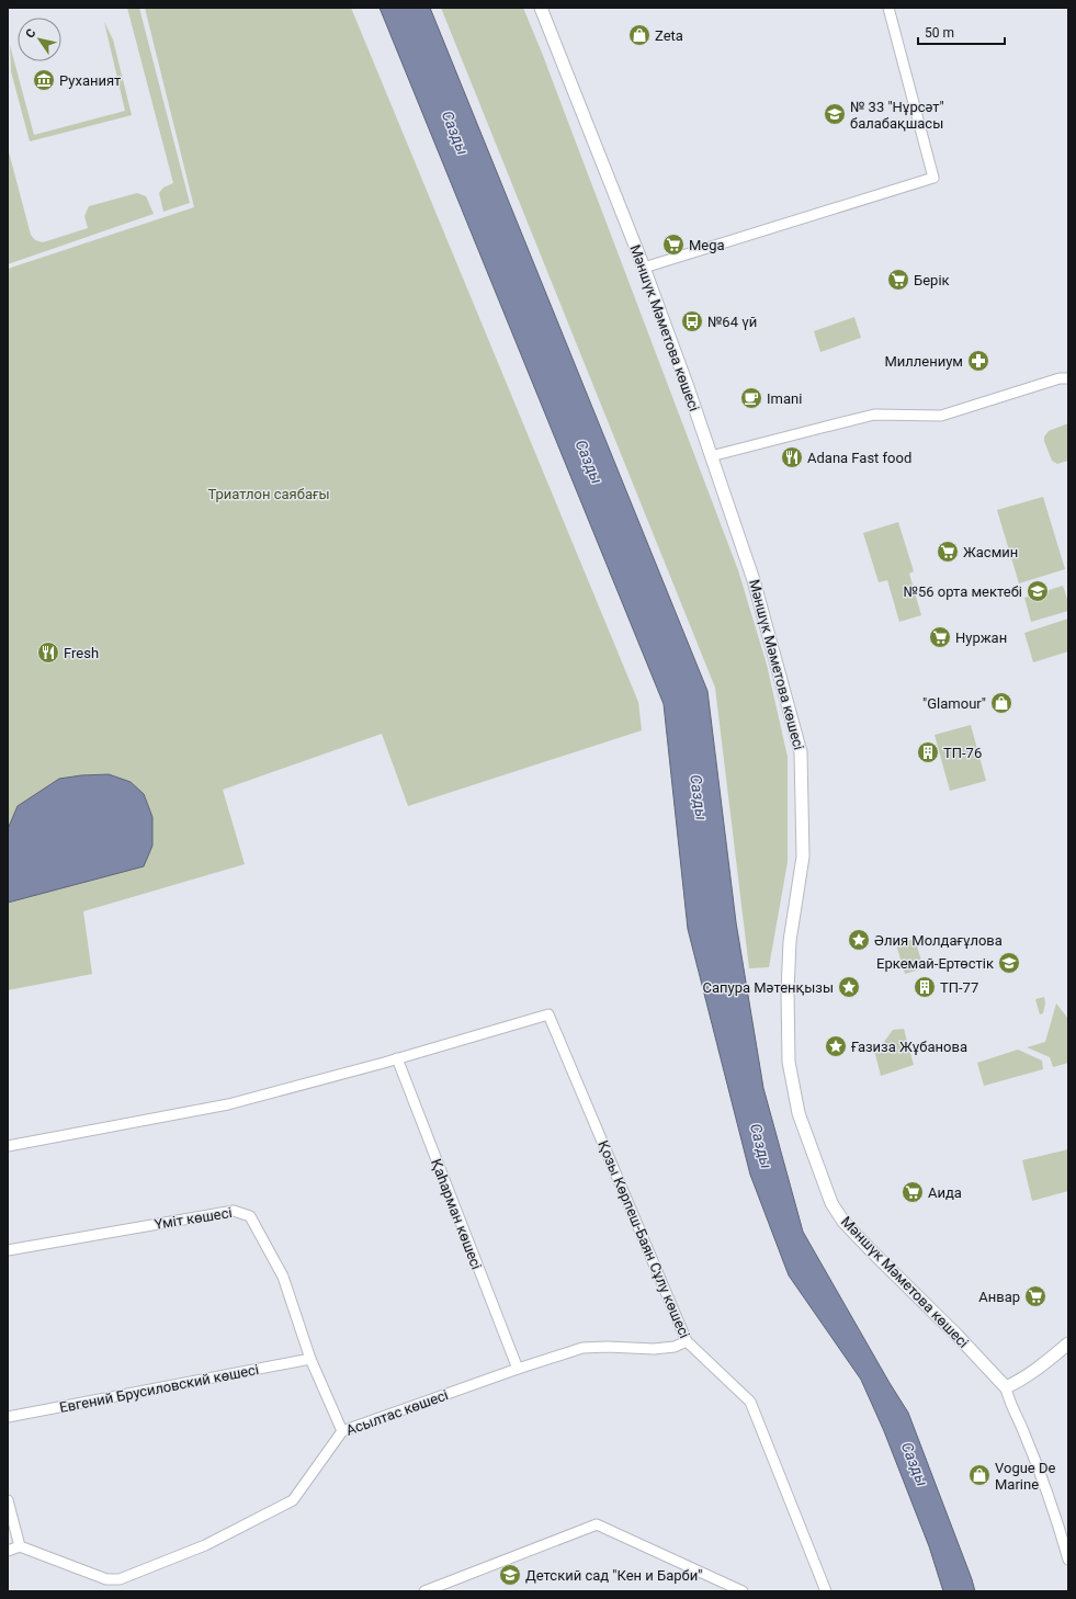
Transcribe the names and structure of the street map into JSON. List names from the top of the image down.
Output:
{
  "streets": {
    "street": [
      "Мәншүк Мәметова көшесі",
      "Қаһарман көшесі",
      "Үміт көшесі",
      "Қозы Көрпеш-Баян Сұлу көшесі",
      "Евгений Брусиловский көшесі",
      "Асылтас көшесі"
    ]
  },
  "crossings": [
    ["Қаһарман көшесі", "Қозы Көрпеш-Баян Сұлу көшесі"],
    ["Қаһарман көшесі", "Асылтас көшесі"],
    ["Үміт көшесі", "Евгений Брусиловский көшесі"],
    ["Үміт көшесі", "Асылтас көшесі"],
    ["Қозы Көрпеш-Баян Сұлу көшесі", "Асылтас көшесі"]
  ],
  "water": ["Сазды"],
  "parks": ["Триатлон саябағы"],
  "places": {
    "shop": ["Zeta", "\"Glamour\"", "Vogue De Marine"],
    "museum": ["Руханият"],
    "school or university": [
      "№ 33 \"Нұрсәт\" балабақшасы",
      "№56 орта мектебі",
      "Еркемай-Ертөстік",
      "Детский сад \"Кен и Барби\""
    ],
    "supermarket": [
      "Mega",
      "Берік",
      "Жасмин",
      "Нуржан",
      "Аида",
      "Анвар"
    ],
    "bus stop": ["№64 үй"],
    "pharmacy": ["Миллениум"],
    "cafe": ["Imani"],
    "restaurant": ["Adana Fast food", "Fresh"],
    "building": ["ТП-76", "ТП-77"],
    "place": ["Әлия Молдағұлова", "Сапура Мәтенқызы", "Ғазиза Жұбанова"]
  },
  "scale_bar": "50 m",
  "north": "top left"
}
